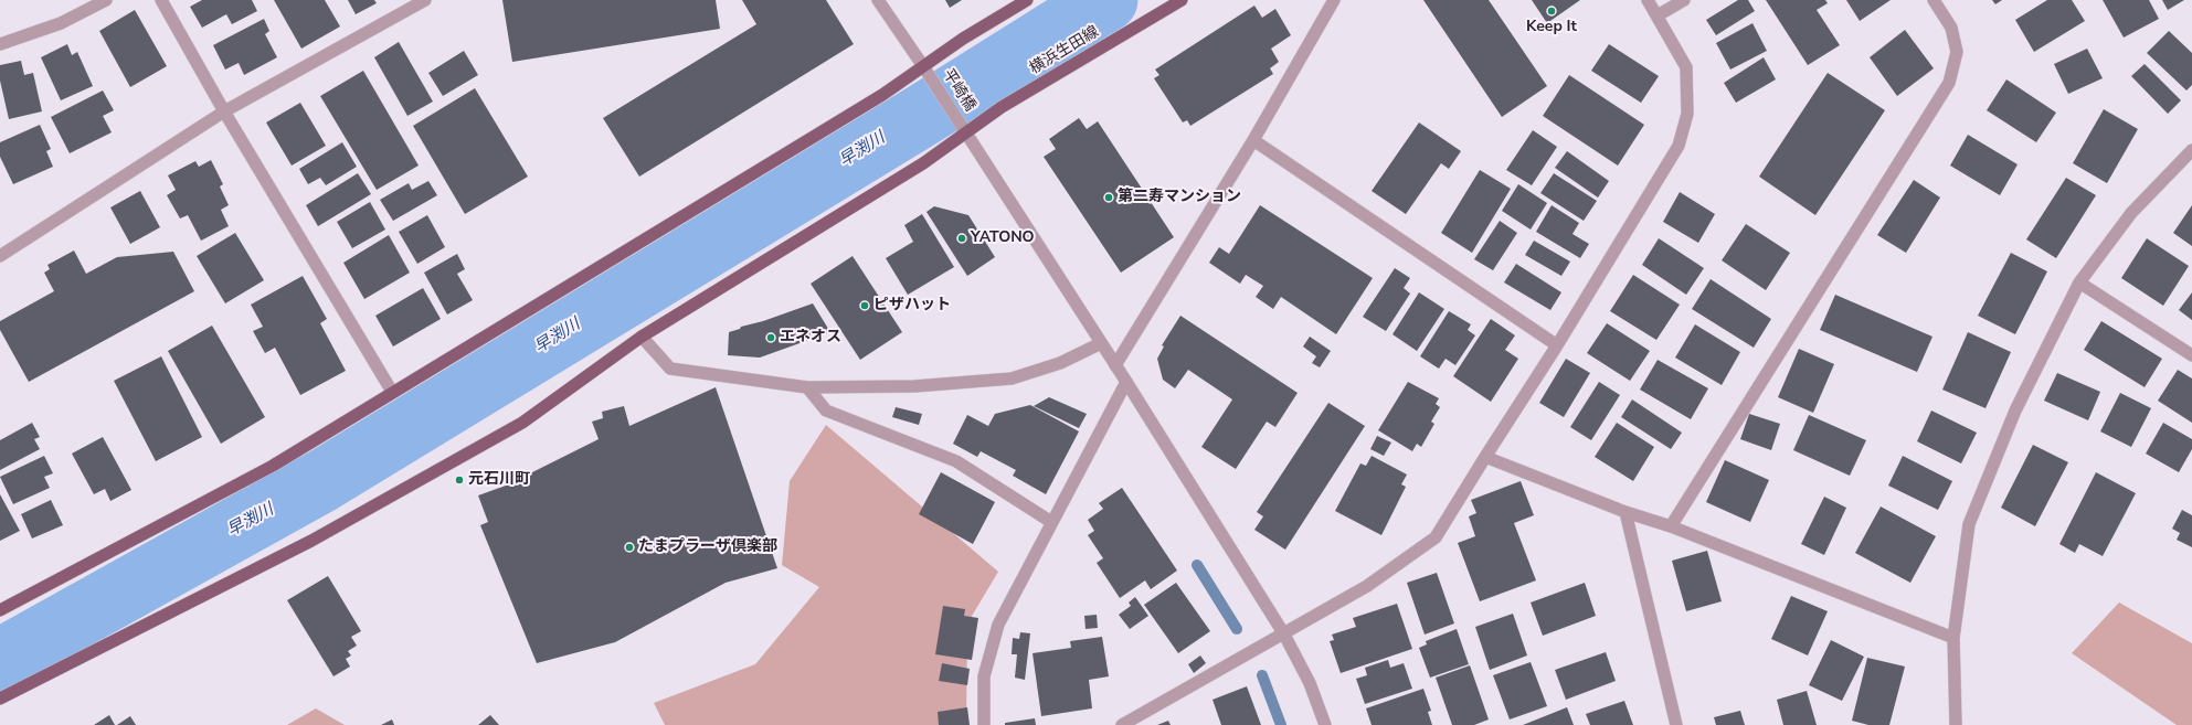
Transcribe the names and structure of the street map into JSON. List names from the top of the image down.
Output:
{
  "streets": {
    "main road": ["横浜生田線"],
    "street": ["平崎橋"]
  },
  "crossings": [
    ["横浜生田線", "平崎橋"]
  ],
  "water": ["早渕川"],
  "places": [
    "Keep It",
    "第二寿マンション",
    "YATONO",
    "ピザハット",
    "エネオス",
    "元石川町",
    "たまプラーザ倶楽部"
  ]
}
